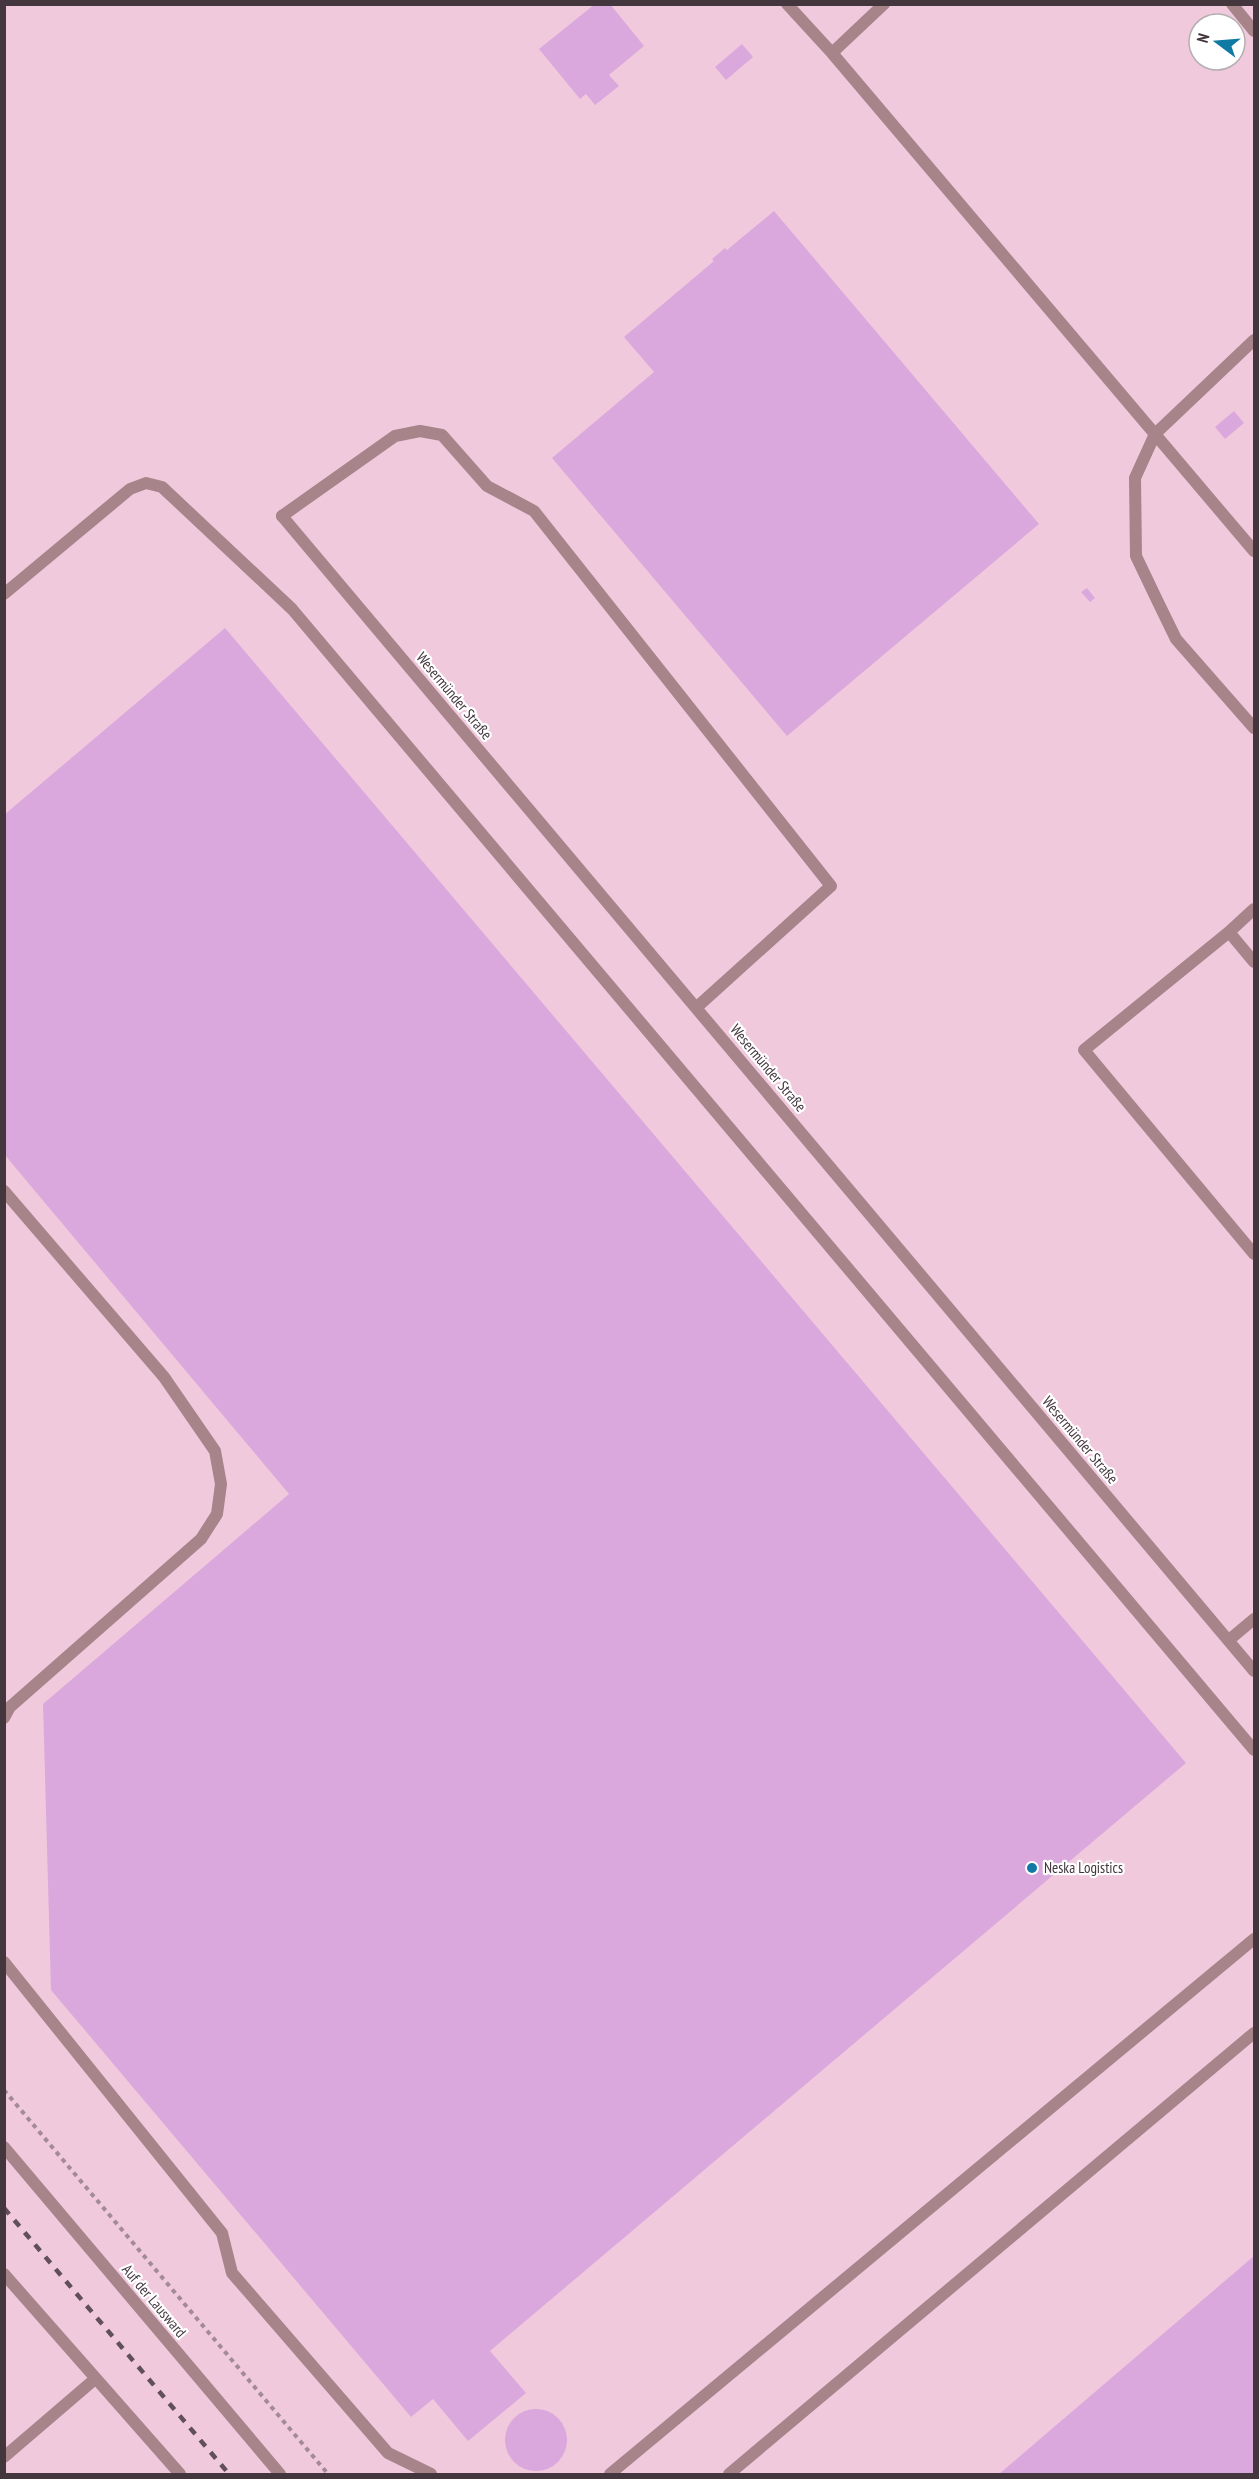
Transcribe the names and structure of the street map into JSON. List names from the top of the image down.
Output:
{
  "streets": {
    "street": ["Wesermünder Straße", "Auf der Lausward"]
  },
  "places": ["Neska Logistics"],
  "north": "left"
}
